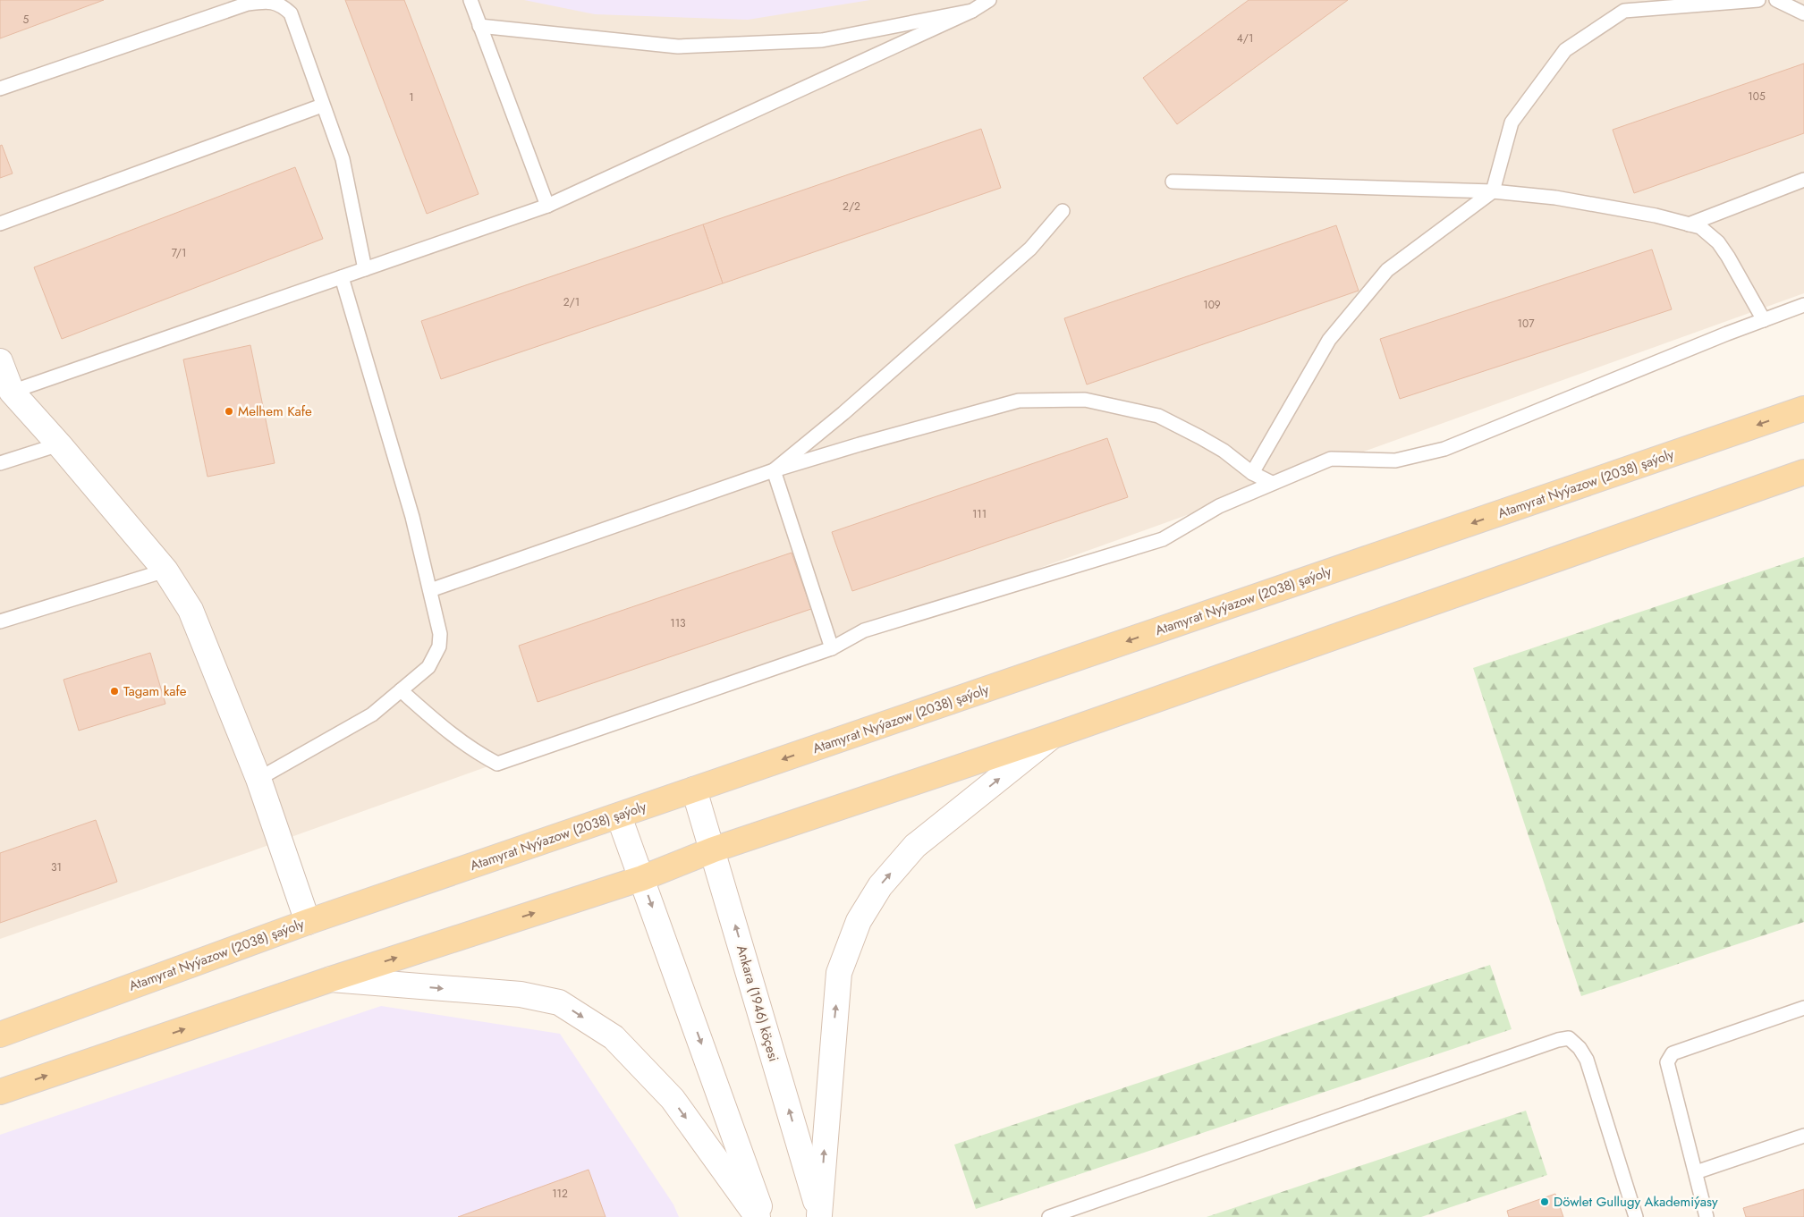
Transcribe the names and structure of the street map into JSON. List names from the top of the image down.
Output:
{
  "streets": {
    "main road": ["Atamyrat Nyýazow (2038) şaýoly", "Ankara (1946) köçesi"]
  },
  "crossings": [
    ["Atamyrat Nyýazow (2038) şaýoly", "Ankara (1946) köçesi"]
  ],
  "places": ["Melhem Kafe", "Tagam kafe", "Döwlet Gullugy Akademiýasy"],
  "house_numbers": [
    "5",
    "4/1",
    "105",
    "1",
    "2/2",
    "7/1",
    "2/1",
    "109",
    "107",
    "111",
    "113",
    "31",
    "112"
  ]
}
